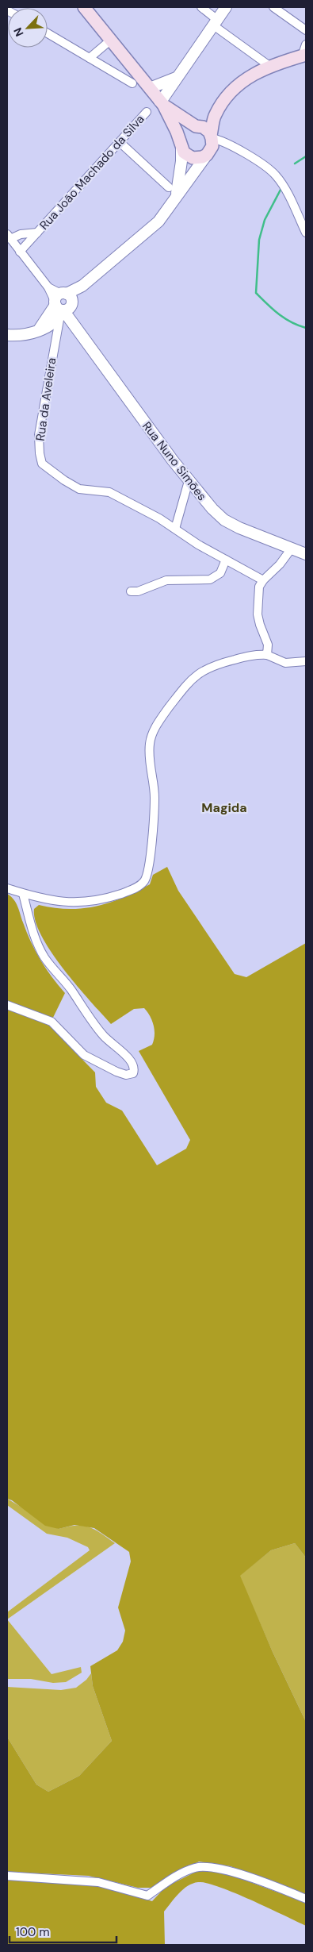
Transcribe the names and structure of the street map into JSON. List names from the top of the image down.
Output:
{
  "streets": {
    "street": ["Rua João Machado da Silva", "Rua da Aveleira", "Rua Nuno Simões"]
  },
  "crossings": [
    ["Rua João Machado da Silva", "Rua Nuno Simões"],
    ["Rua da Aveleira", "Rua Nuno Simões"]
  ],
  "districts": ["Magida"],
  "scale_bar": "100 m",
  "north": "bottom left"
}
